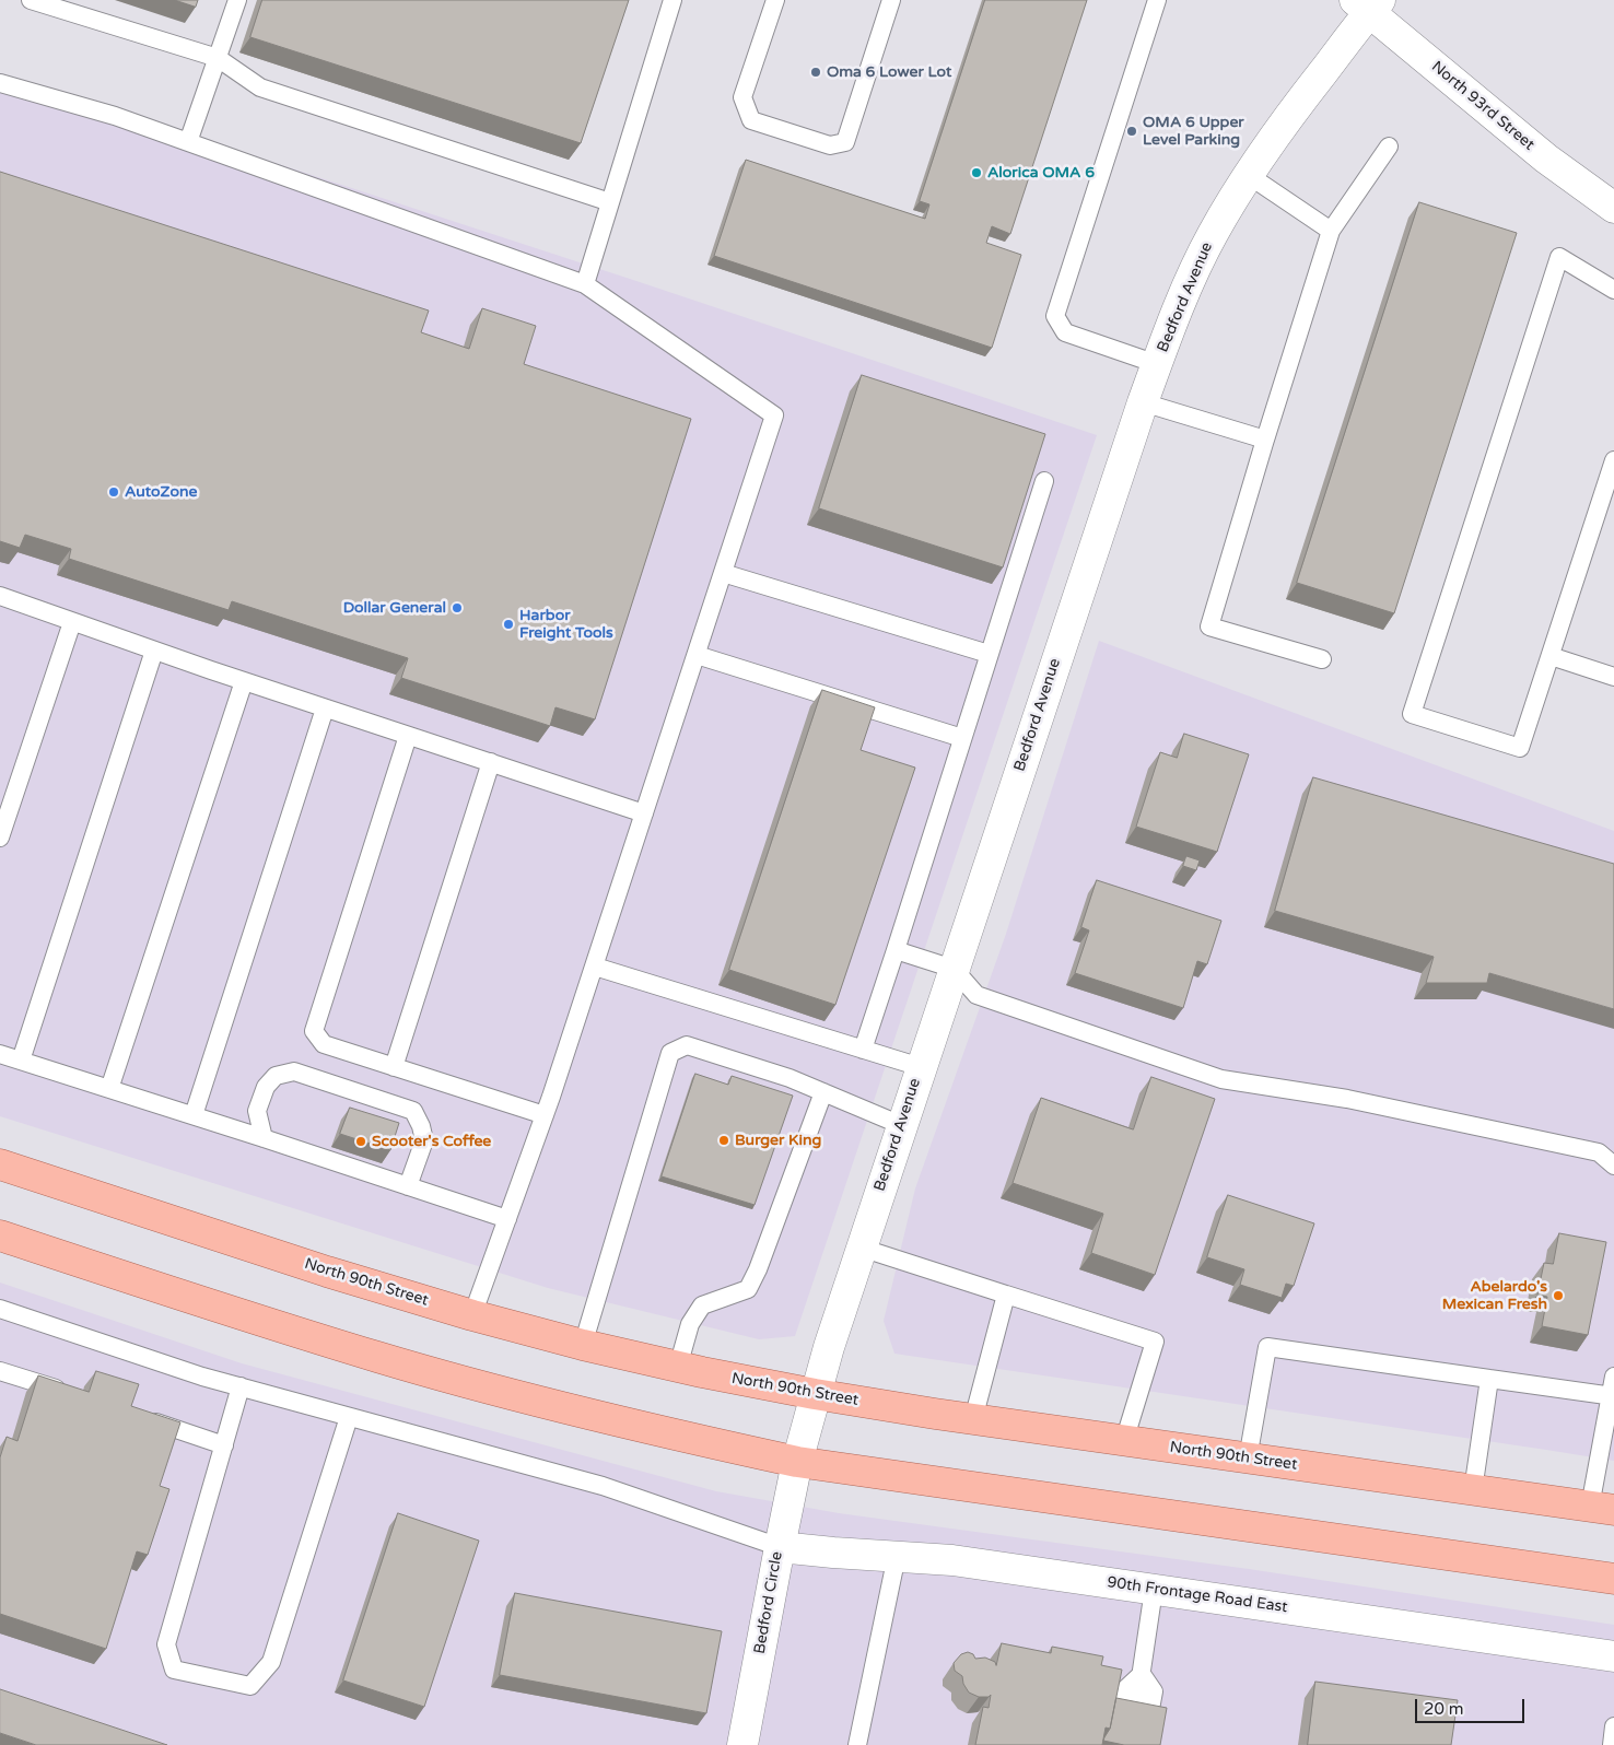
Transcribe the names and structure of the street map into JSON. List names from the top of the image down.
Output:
{
  "streets": {
    "main road": ["North 90th Street"],
    "street": [
      "North 93rd Street",
      "Bedford Avenue",
      "90th Frontage Road East",
      "Bedford Circle"
    ]
  },
  "crossings": [
    ["North 93rd Street", "Bedford Avenue"],
    ["Bedford Avenue", "North 90th Street"],
    ["Bedford Avenue", "Bedford Circle"],
    ["90th Frontage Road East", "Bedford Circle"]
  ],
  "places": [
    "Oma 6 Lower Lot",
    "OMA 6 Upper Level Parking",
    "Alorica OMA 6",
    "AutoZone",
    "Dollar General",
    "Harbor Freight Tools",
    "Burger King",
    "Scooter's Coffee",
    "Abelardo's Mexican Fresh"
  ],
  "scale_bar": "20 m"
}
